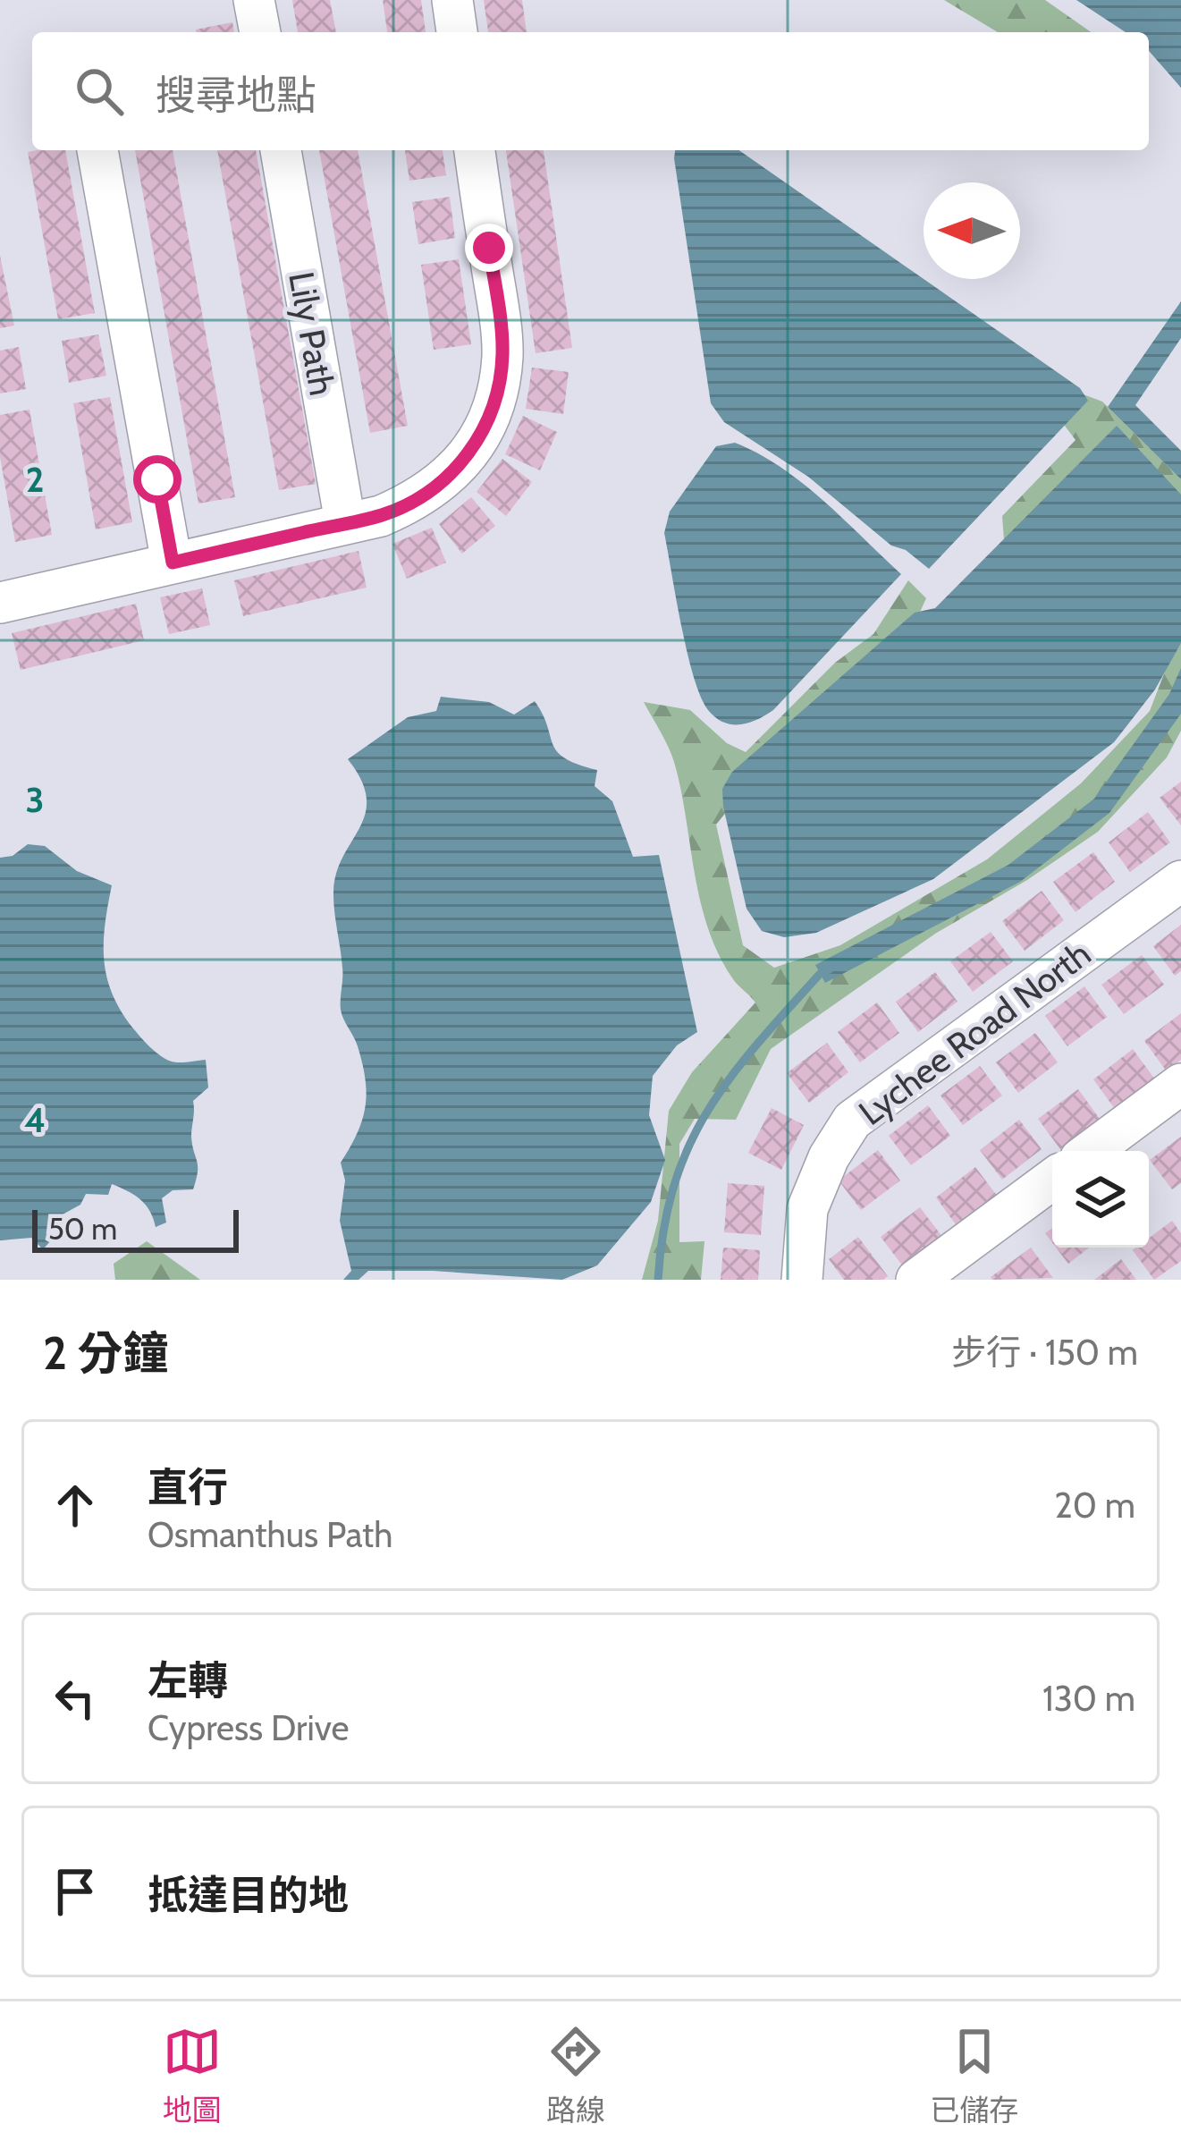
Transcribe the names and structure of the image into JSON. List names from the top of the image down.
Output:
{
  "streets": {
    "street": ["Lily Path", "Lychee Road North"]
  },
  "scale_bar": "50 m",
  "north": "left",
  "page": {
    "search": "搜尋地點",
    "scale": "50 m",
    "heading": ["2 分鐘", "步行 · 150 m"],
    "list": [
      ["直行", "Osmanthus Path", "20 m"],
      ["左轉", "Cypress Drive", "130 m"],
      "抵達目的地"
    ],
    "nav": ["地圖", "路線", "已儲存"]
  },
  "grid": {
    "rows": ["2", "3", "4"]
  }
}
